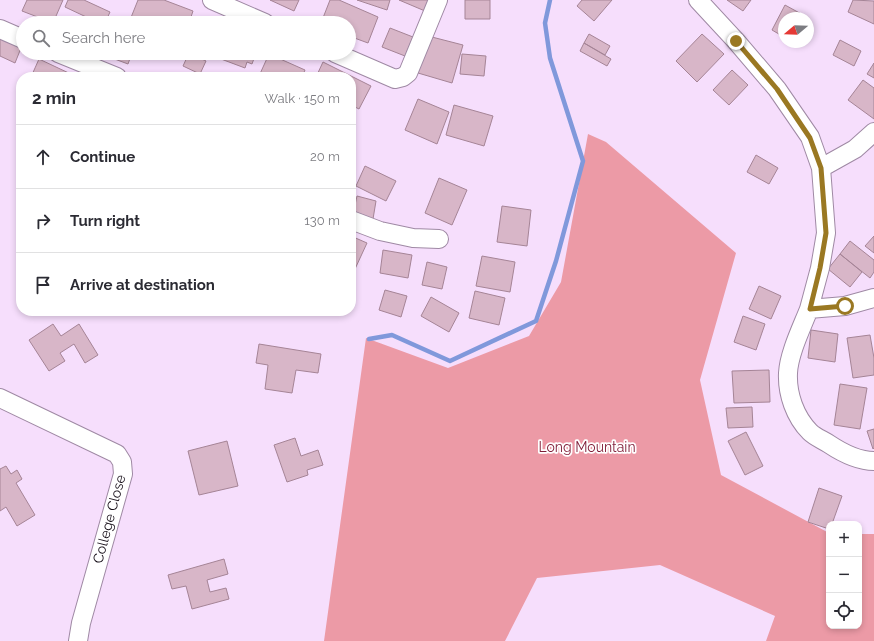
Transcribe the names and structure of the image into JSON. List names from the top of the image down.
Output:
{
  "streets": {
    "street": ["College Close"]
  },
  "parks": ["Long Mountain"],
  "north": "left",
  "page": {
    "search": "Search here",
    "heading": ["2 min", "Walk · 150 m"],
    "list": [
      ["Continue", "20 m"],
      ["Turn right", "130 m"],
      "Arrive at destination"
    ],
    "map_buttons": ["+", "−"]
  }
}
